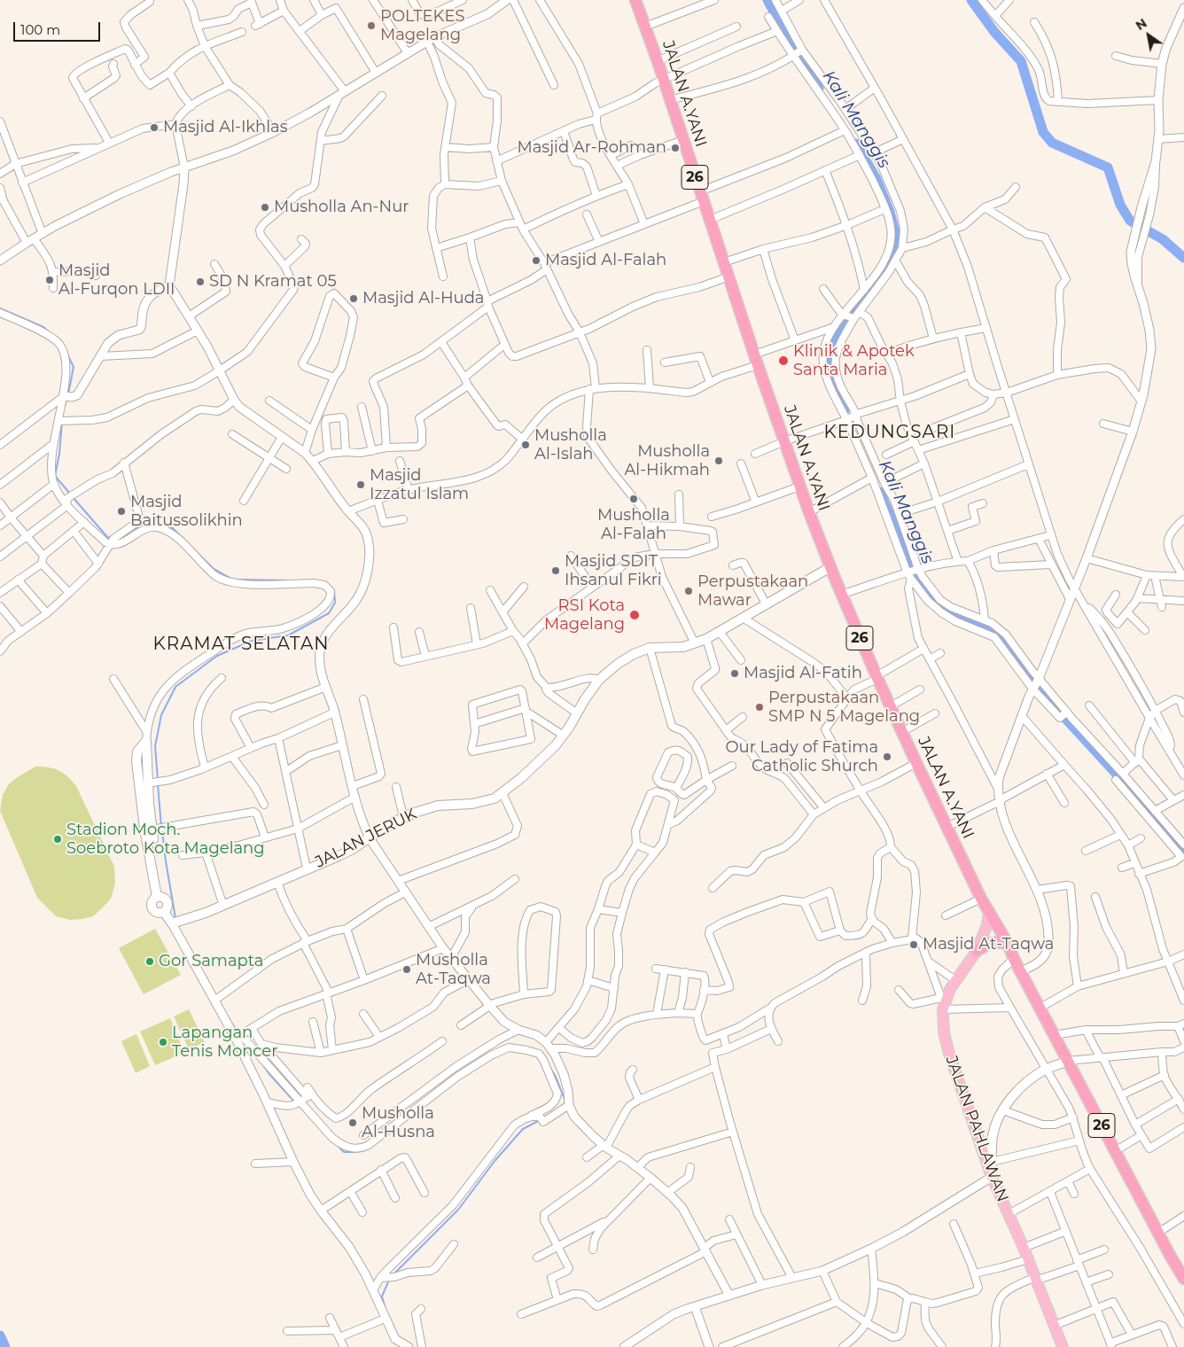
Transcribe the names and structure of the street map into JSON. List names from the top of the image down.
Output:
{
  "streets": {
    "highway": ["JALAN A.YANI", "26"],
    "main road": ["JALAN JERUK", "JALAN PAHLAWAN"]
  },
  "crossings": [
    ["JALAN A.YANI", "26"],
    ["JALAN A.YANI", "JALAN JERUK"],
    ["JALAN A.YANI", "JALAN PAHLAWAN"],
    ["26", "JALAN PAHLAWAN"]
  ],
  "districts": ["KEDUNGSARI", "KRAMAT SELATAN"],
  "water": ["Kali Manggis"],
  "places": [
    "POLTEKES Magelang",
    "Masjid Al-Ikhlas",
    "Masjid Ar-Rohman",
    "Musholla An-Nur",
    "Masjid Al-Falah",
    "Masjid Al-Furqon LDII",
    "SD N Kramat 05",
    "Masjid Al-Huda",
    "Klinik & Apotek Santa Maria",
    "Musholla Al-Islah",
    "Musholla Al-Hikmah",
    "Masjid Izzatul Islam",
    "Musholla Al-Falah",
    "Masjid Baitussolikhin",
    "Masjid SDIT Ihsanul Fikri",
    "Perpustakaan Mawar",
    "RSI Kota Magelang",
    "Masjid Al-Fatih",
    "Perpustakaan SMP N 5 Magelang",
    "Our Lady of Fatima Catholic Shurch",
    "Stadion Moch. Soebroto Kota Magelang",
    "Masjid At-Taqwa",
    "Gor Samapta",
    "Musholla At-Taqwa",
    "Lapangan Tenis Moncer",
    "Musholla Al-Husna"
  ],
  "scale_bar": "100 m",
  "north": "top left"
}
